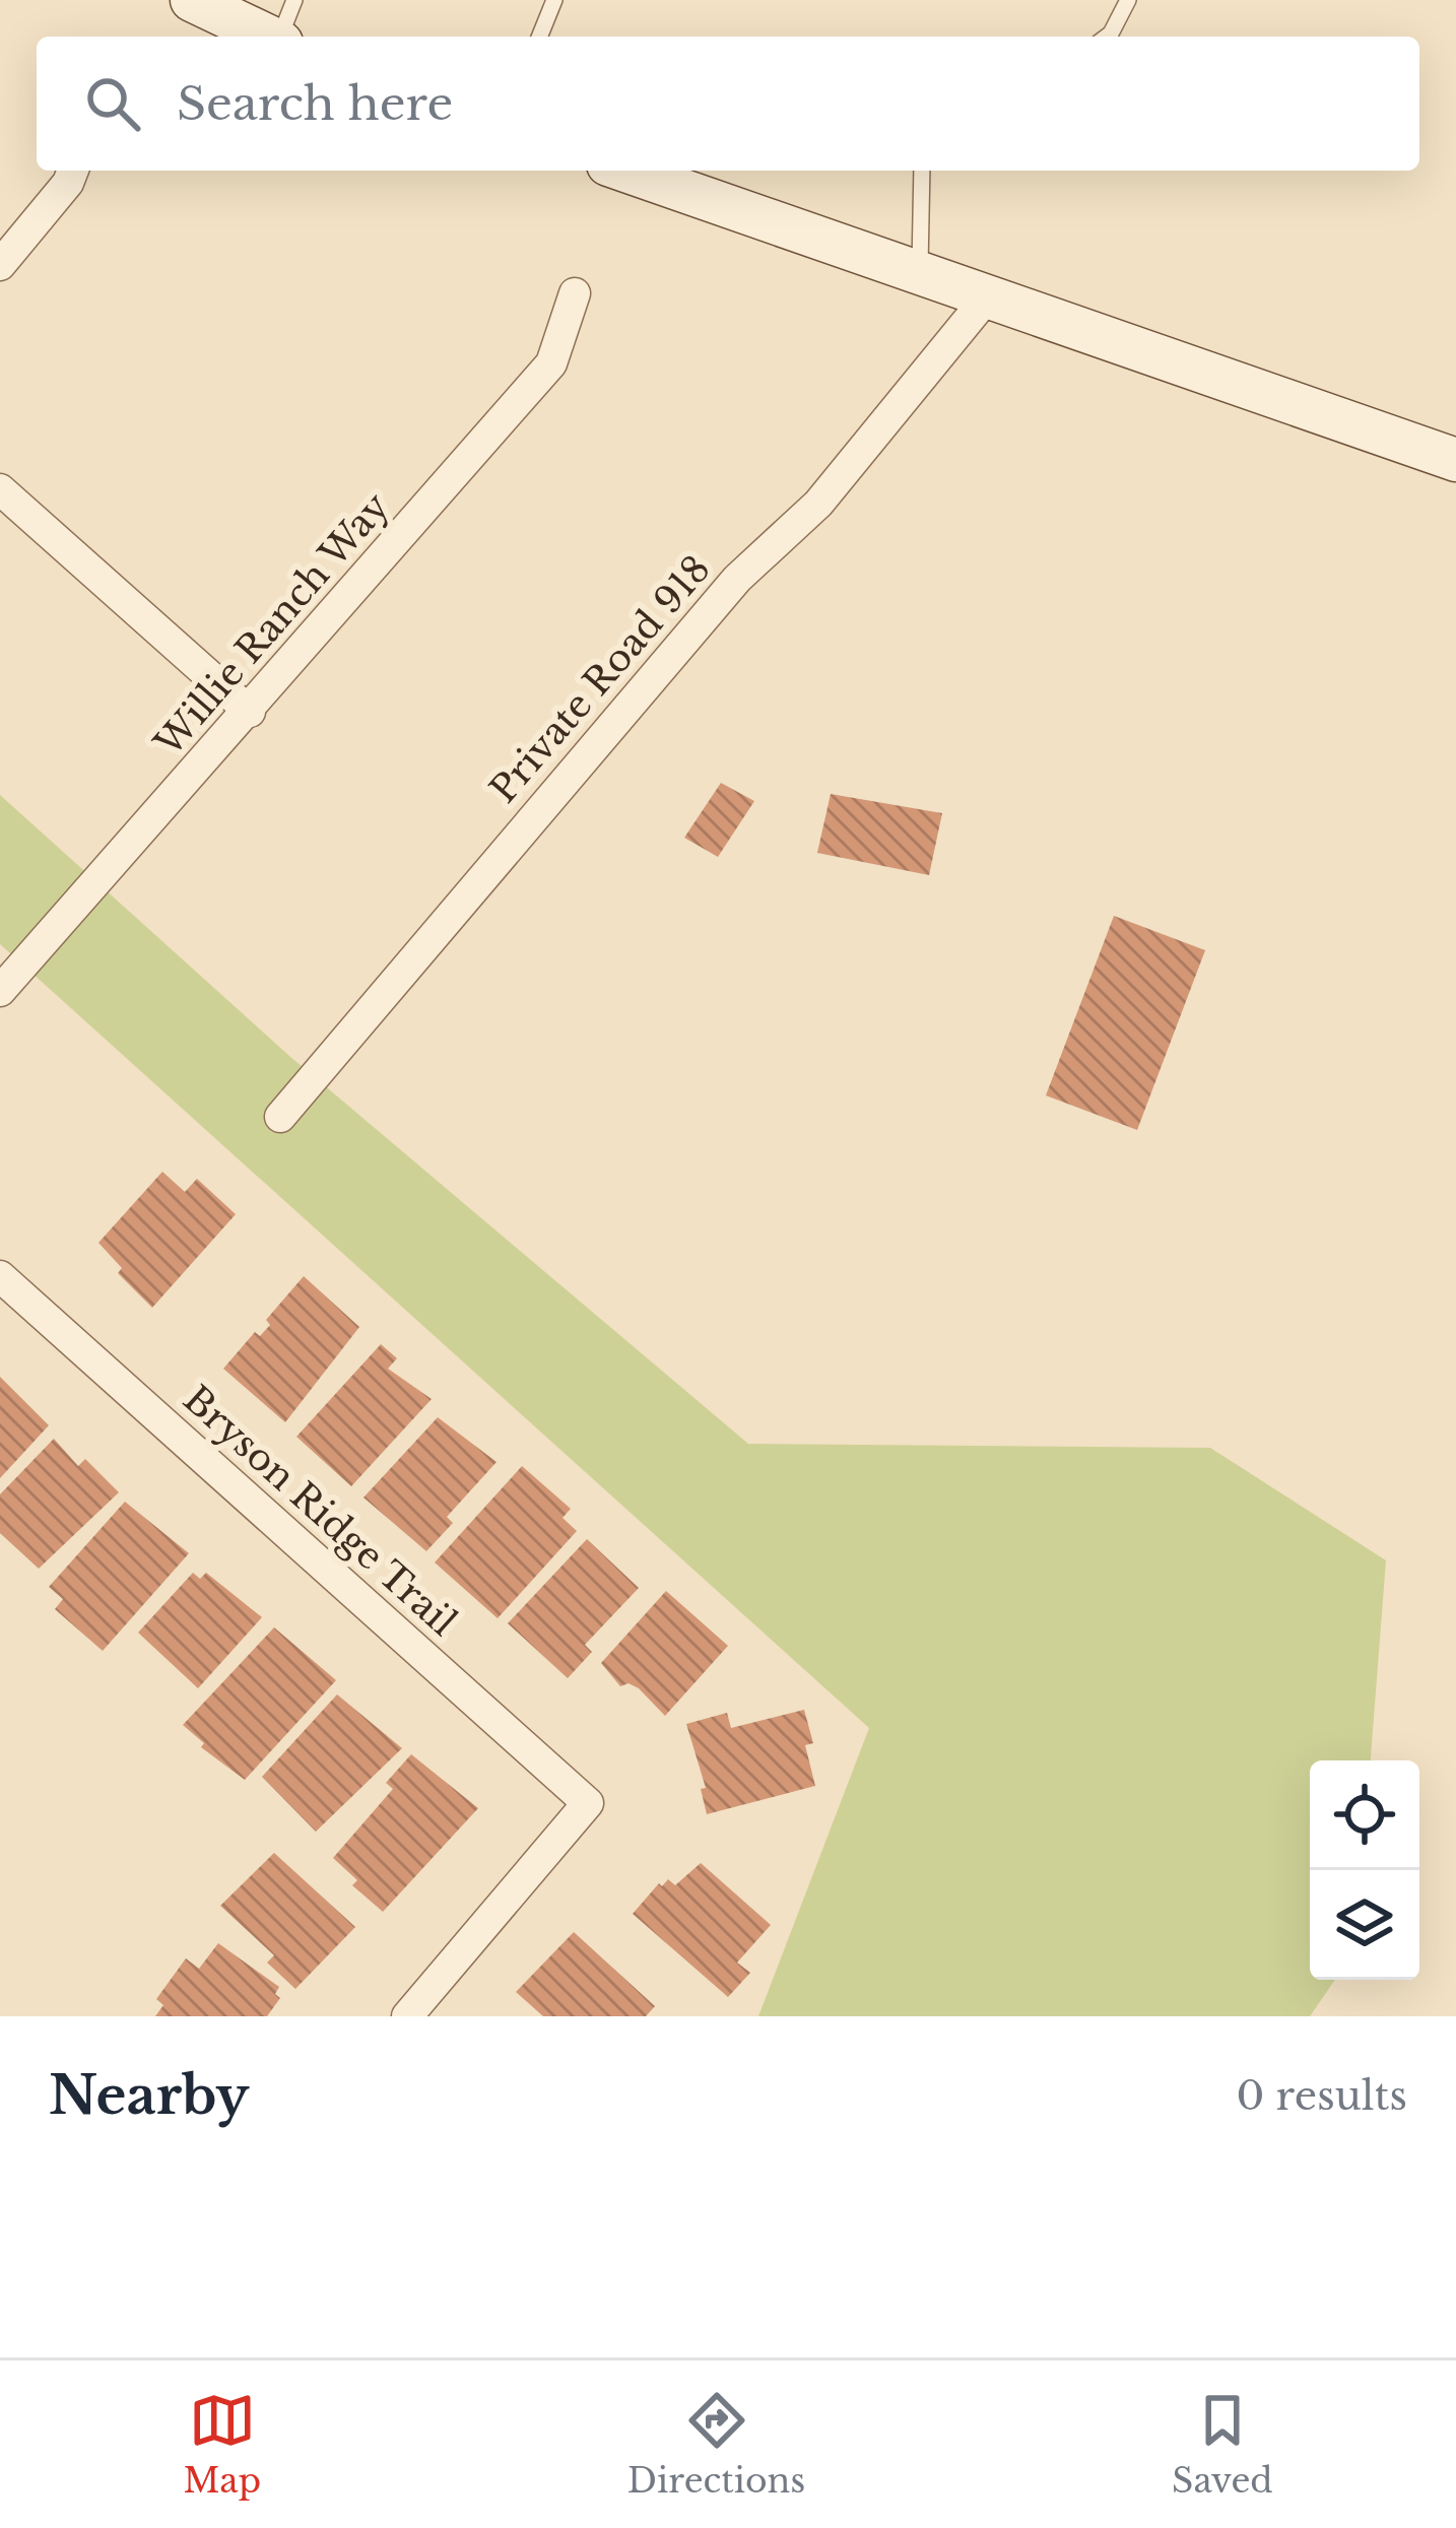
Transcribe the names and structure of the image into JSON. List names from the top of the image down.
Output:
{
  "streets": {
    "street": ["Willie Ranch Way", "Private Road 918", "Bryson Ridge Trail"]
  },
  "page": {
    "search": "Search here",
    "heading": ["Nearby", "0 results"],
    "nav": ["Map", "Directions", "Saved"]
  }
}
